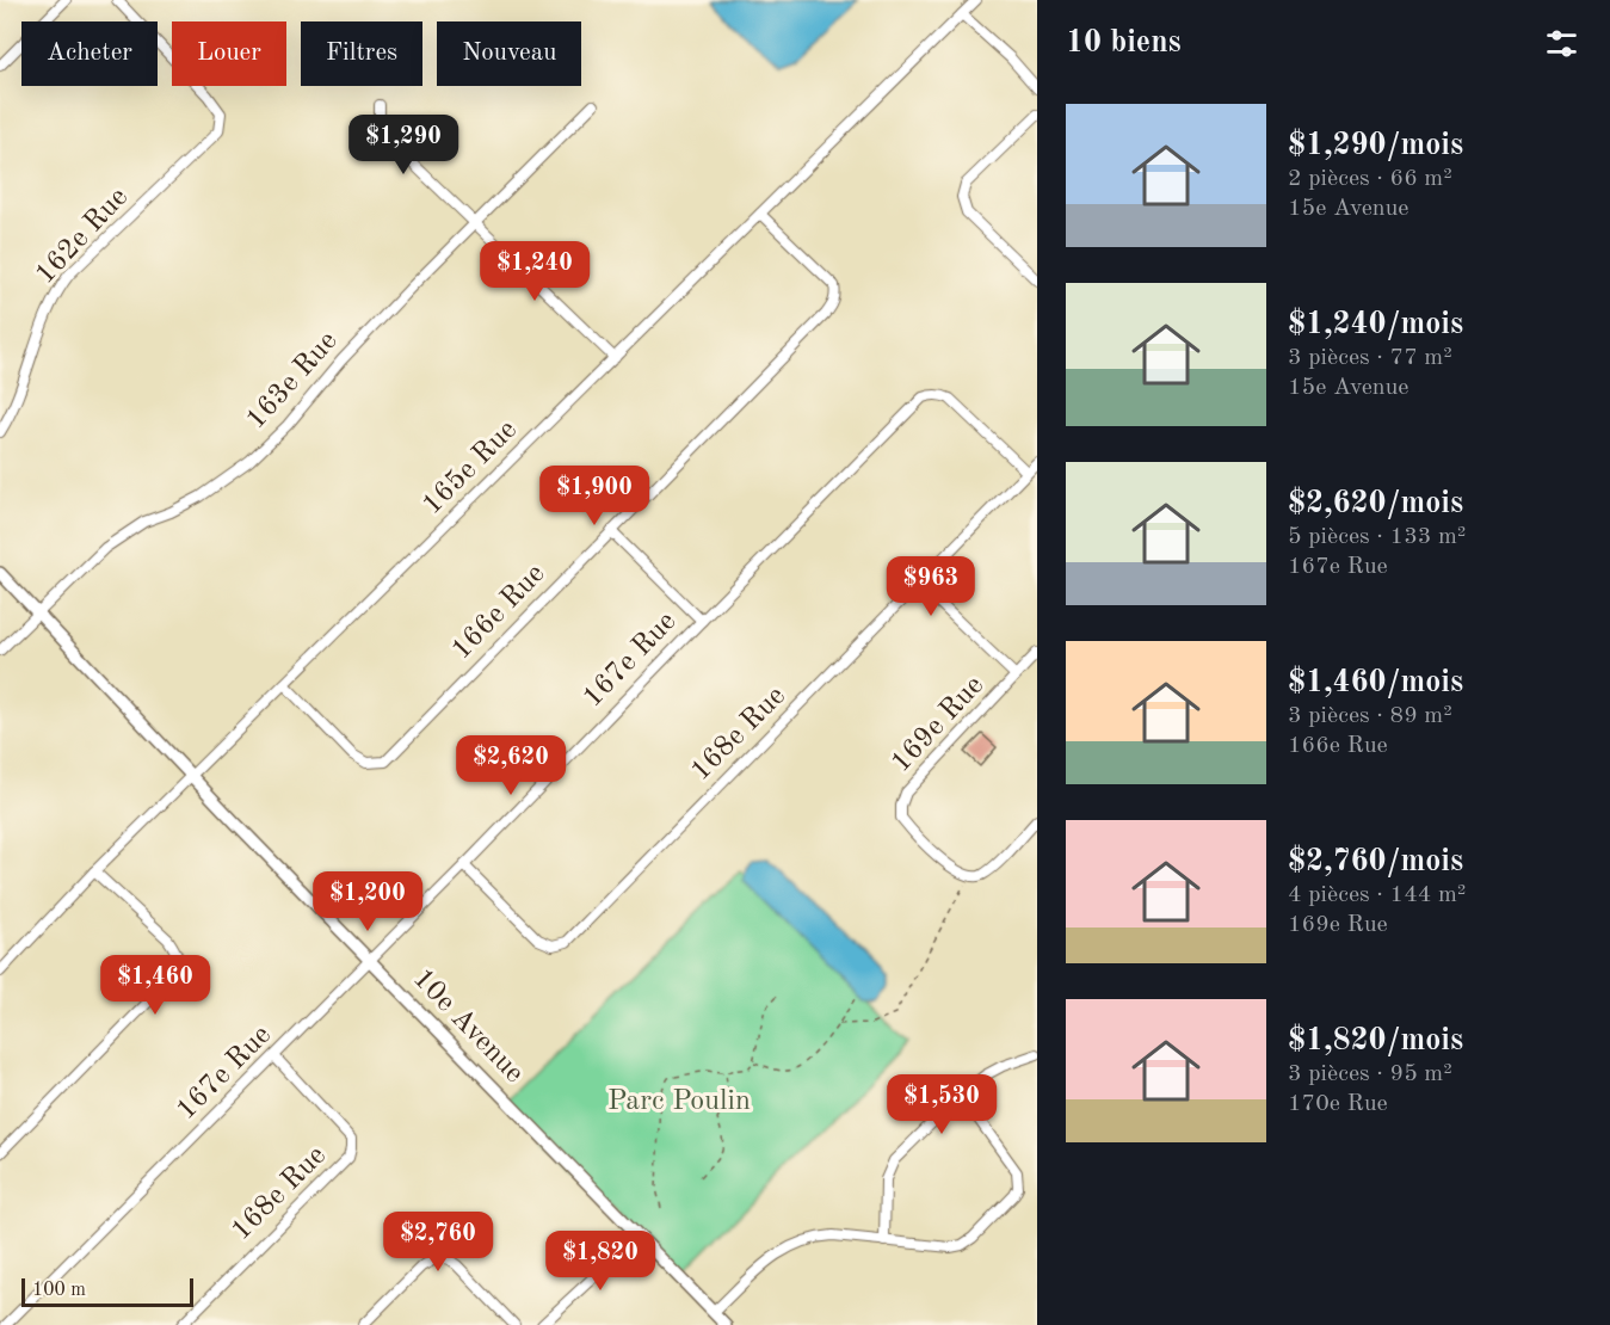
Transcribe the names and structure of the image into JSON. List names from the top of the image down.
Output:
{
  "streets": {
    "street": [
      "162e Rue",
      "163e Rue",
      "165e Rue",
      "166e Rue",
      "167e Rue",
      "169e Rue",
      "168e Rue",
      "10e Avenue"
    ]
  },
  "crossings": [
    ["163e Rue", "10e Avenue"],
    ["165e Rue", "166e Rue"],
    ["165e Rue", "10e Avenue"],
    ["167e Rue", "168e Rue"],
    ["167e Rue", "10e Avenue"],
    ["169e Rue", "168e Rue"]
  ],
  "parks": ["Parc Poulin"],
  "scale_bar": "100 m",
  "page": {
    "heading": "10 biens",
    "chip": [
      "Acheter",
      "Louer",
      "Filtres",
      "Nouveau"
    ],
    "list": [
      {
        "name": "$1,290/mois",
        "note": "2 pièces · 66 m² · 15e Avenue"
      },
      {
        "name": "$1,240/mois",
        "note": "3 pièces · 77 m² · 15e Avenue"
      },
      {
        "name": "$2,620/mois",
        "note": "5 pièces · 133 m² · 167e Rue"
      },
      {
        "name": "$1,460/mois",
        "note": "3 pièces · 89 m² · 166e Rue"
      },
      {
        "name": "$2,760/mois",
        "note": "4 pièces · 144 m² · 169e Rue"
      },
      {
        "name": "$1,820/mois",
        "note": "3 pièces · 95 m² · 170e Rue"
      }
    ],
    "price": [
      "$1,290",
      "$1,240",
      "$1,900",
      "$963",
      "$2,620",
      "$1,200",
      "$1,460",
      "$1,530",
      "$2,760",
      "$1,820"
    ],
    "scale": "100 m"
  }
}
